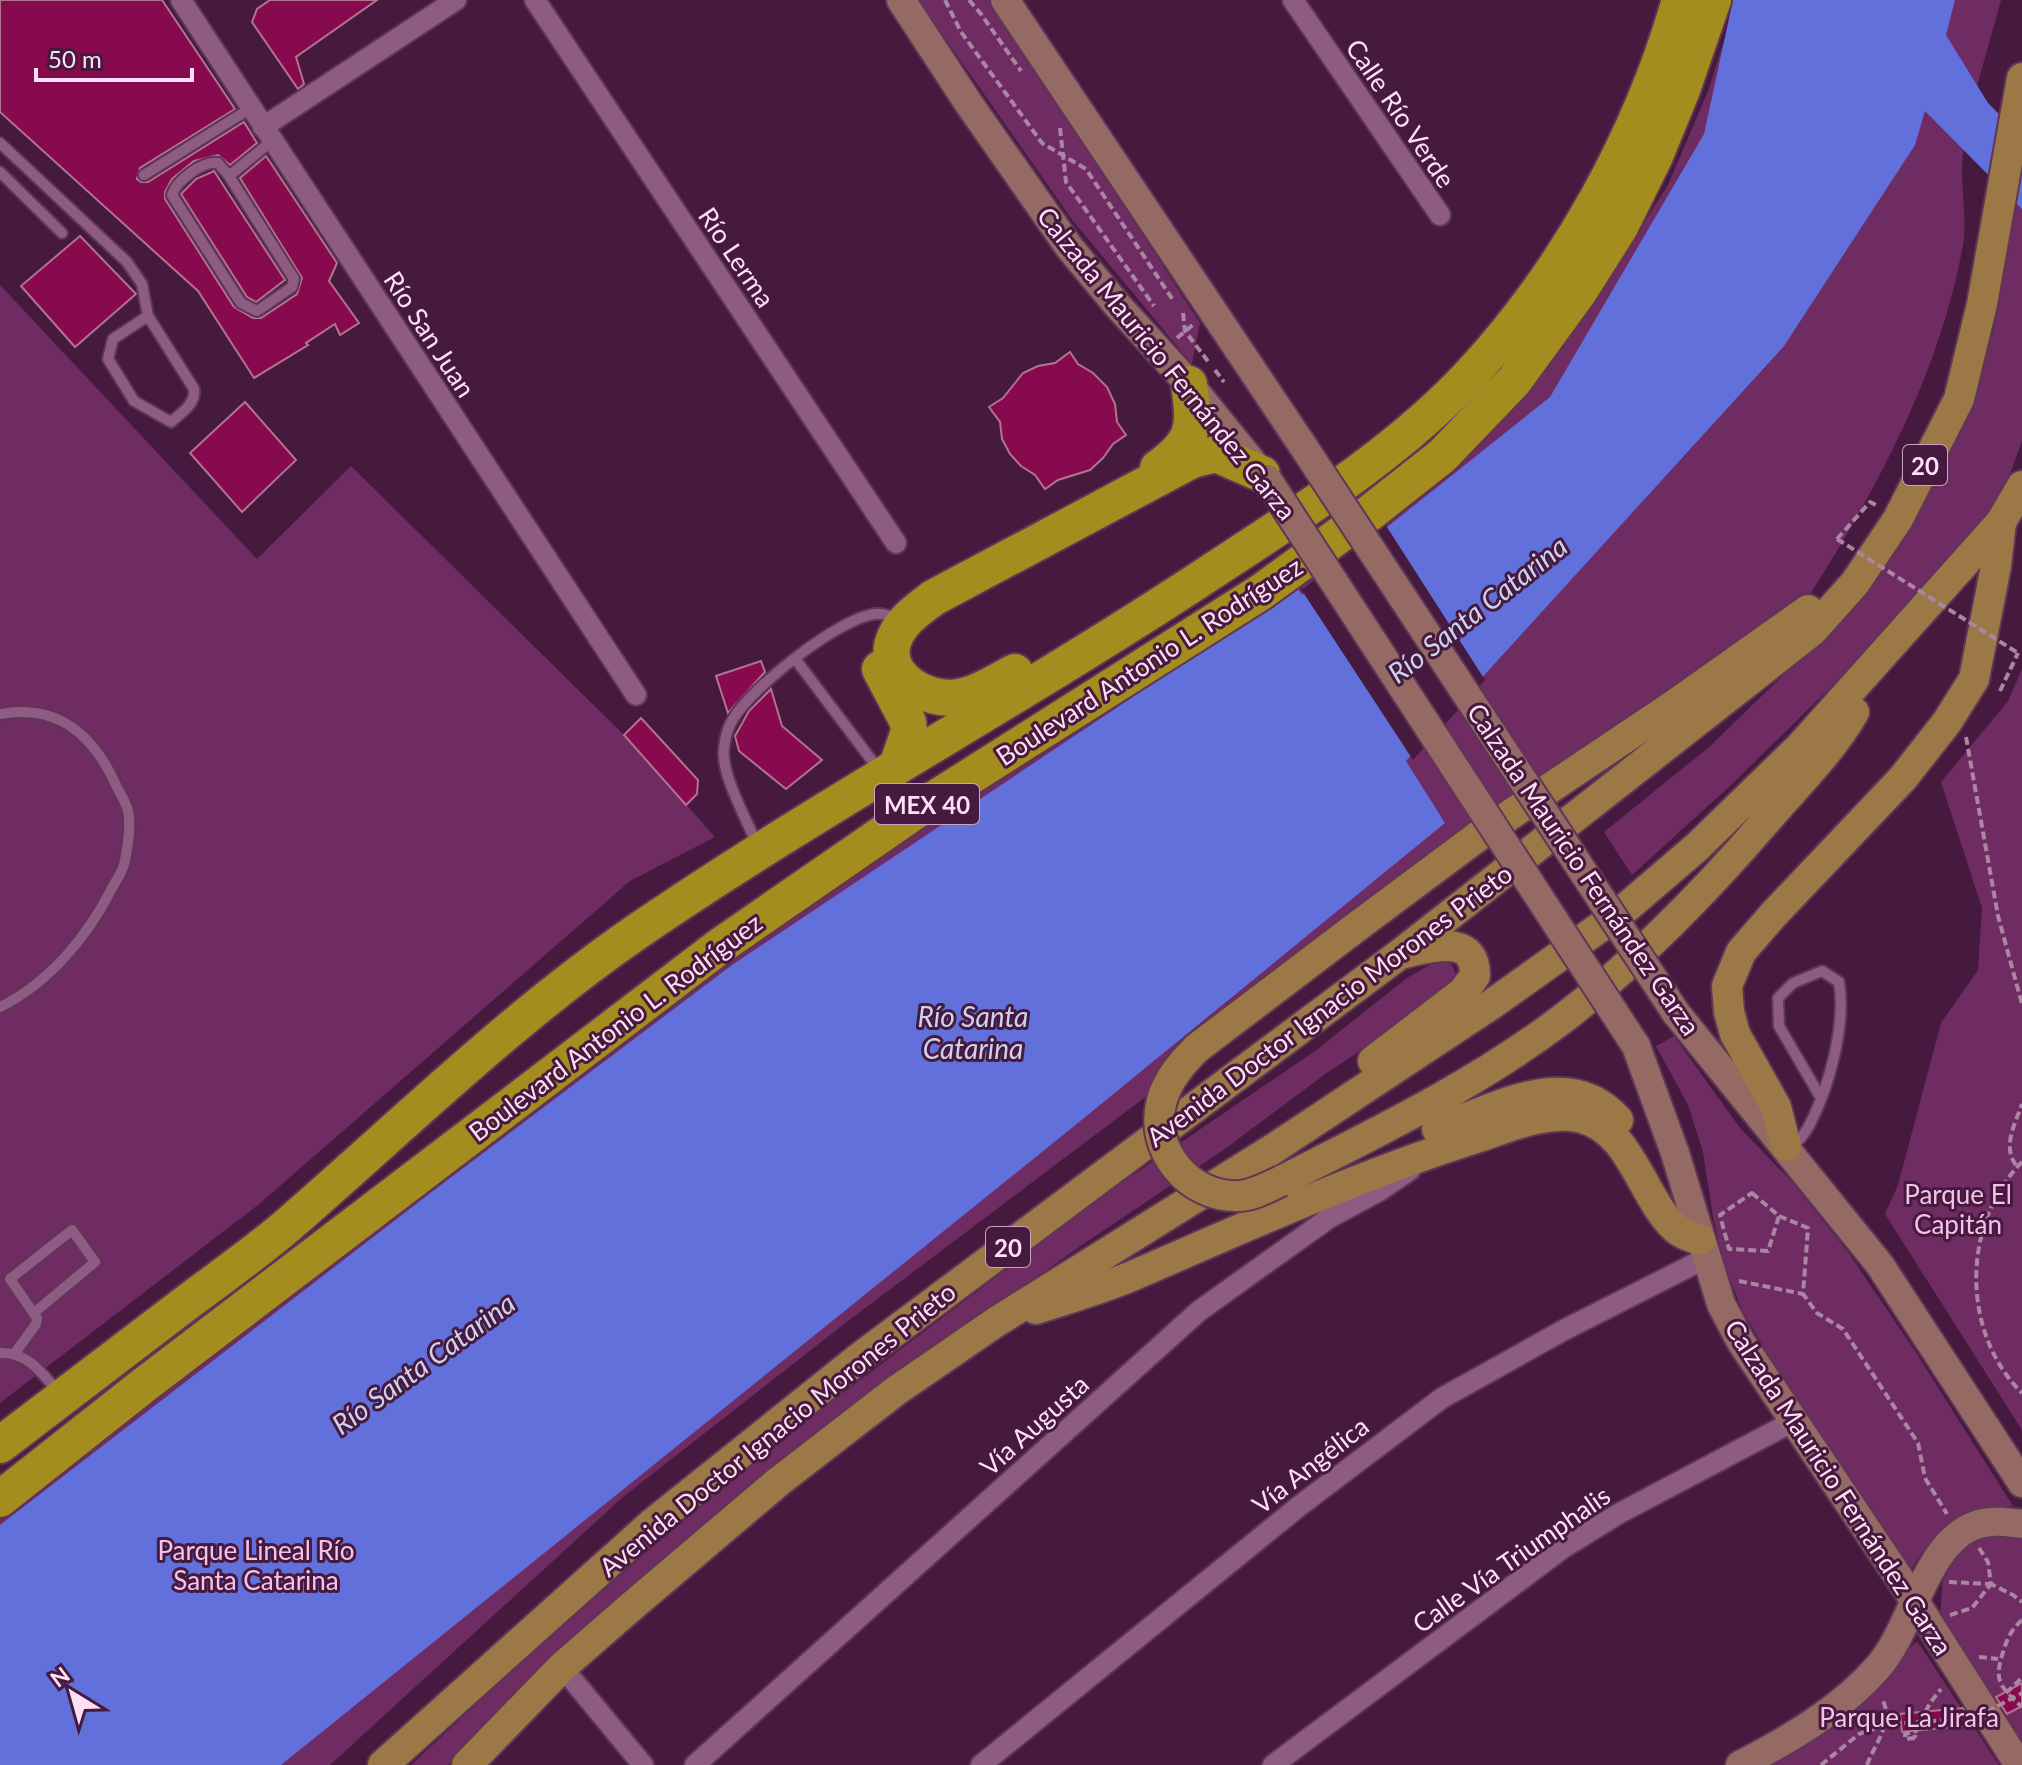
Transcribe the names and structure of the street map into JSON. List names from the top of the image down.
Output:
{
  "streets": {
    "highway": ["Boulevard Antonio L. Rodríguez", "MEX 40"],
    "main road": ["Calzada Mauricio Fernández Garza", "20", "Avenida Doctor Ignacio Morones Prieto"],
    "street": [
      "Calle Río Verde",
      "Río Lerma",
      "Río San Juan",
      "Vía Augusta",
      "Vía Angélica",
      "Calle Vía Triumphalis"
    ]
  },
  "crossings": [
    ["Calzada Mauricio Fernández Garza", "Vía Angélica"],
    ["Calzada Mauricio Fernández Garza", "Calle Vía Triumphalis"]
  ],
  "water": ["Río Santa Catarina"],
  "parks": ["Parque El Capitán", "Parque Lineal Río Santa Catarina", "Parque La Jirafa"],
  "scale_bar": "50 m",
  "north": "top left"
}
